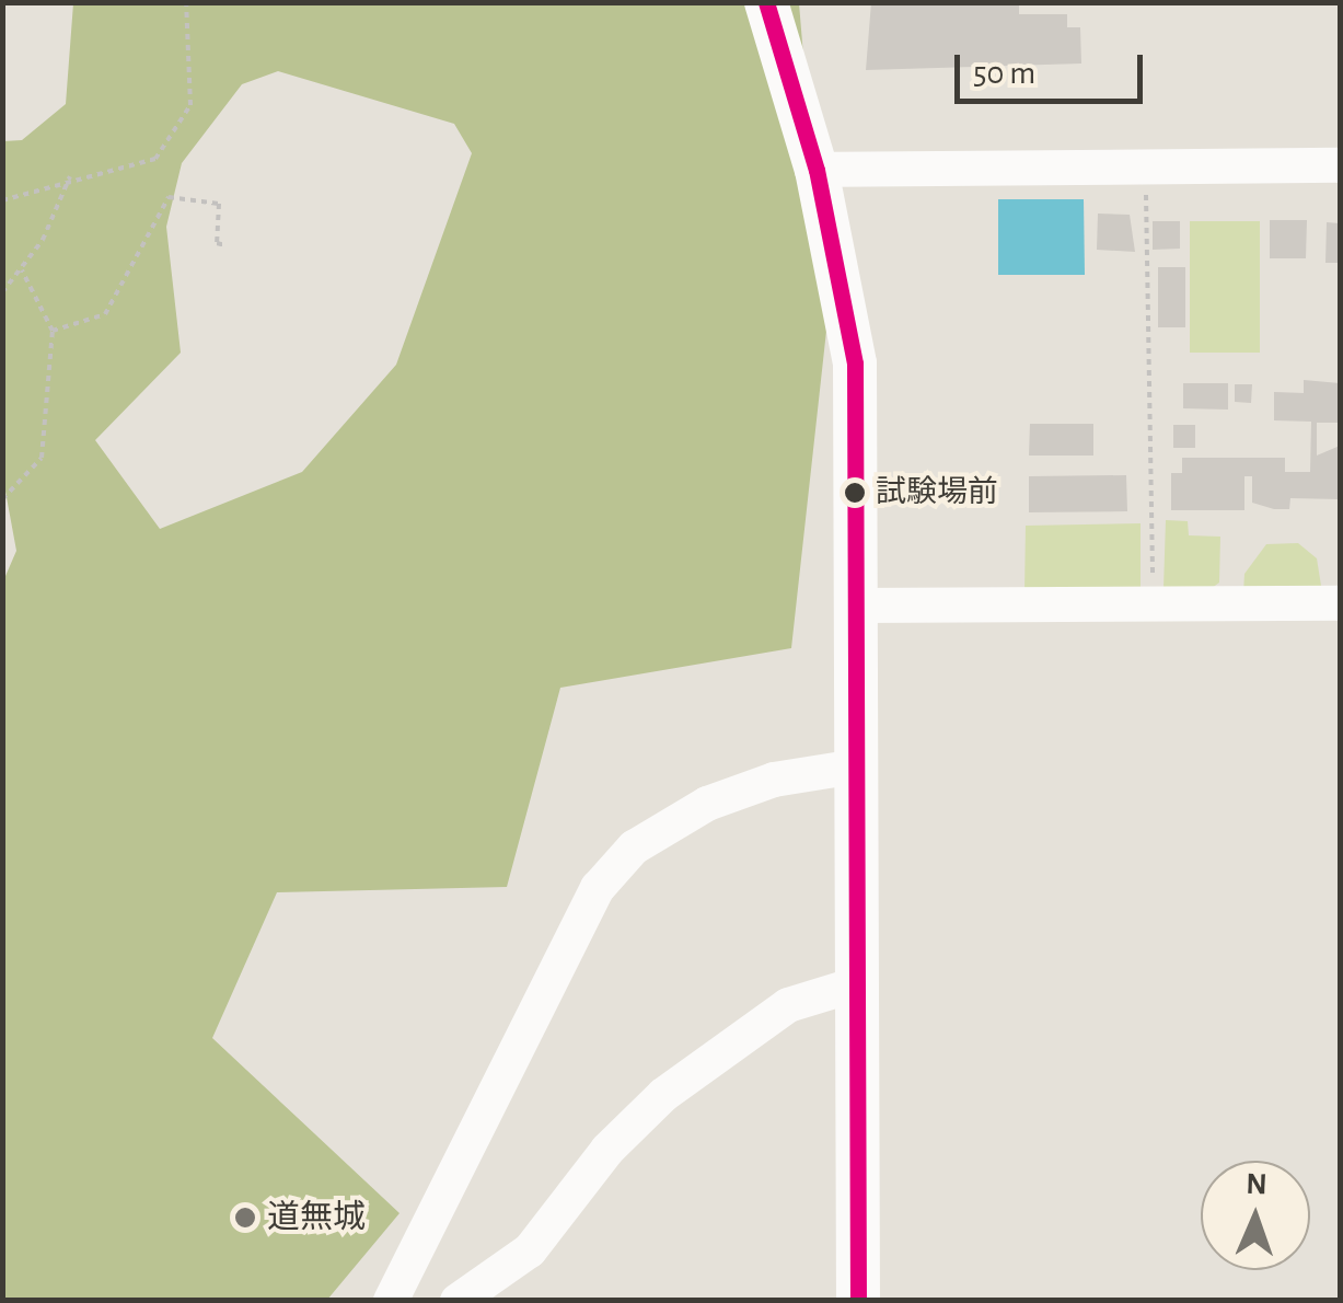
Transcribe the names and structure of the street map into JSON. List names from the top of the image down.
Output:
{
  "places": ["試験場前", "道無城"],
  "scale_bar": "50 m",
  "north": "top"
}
